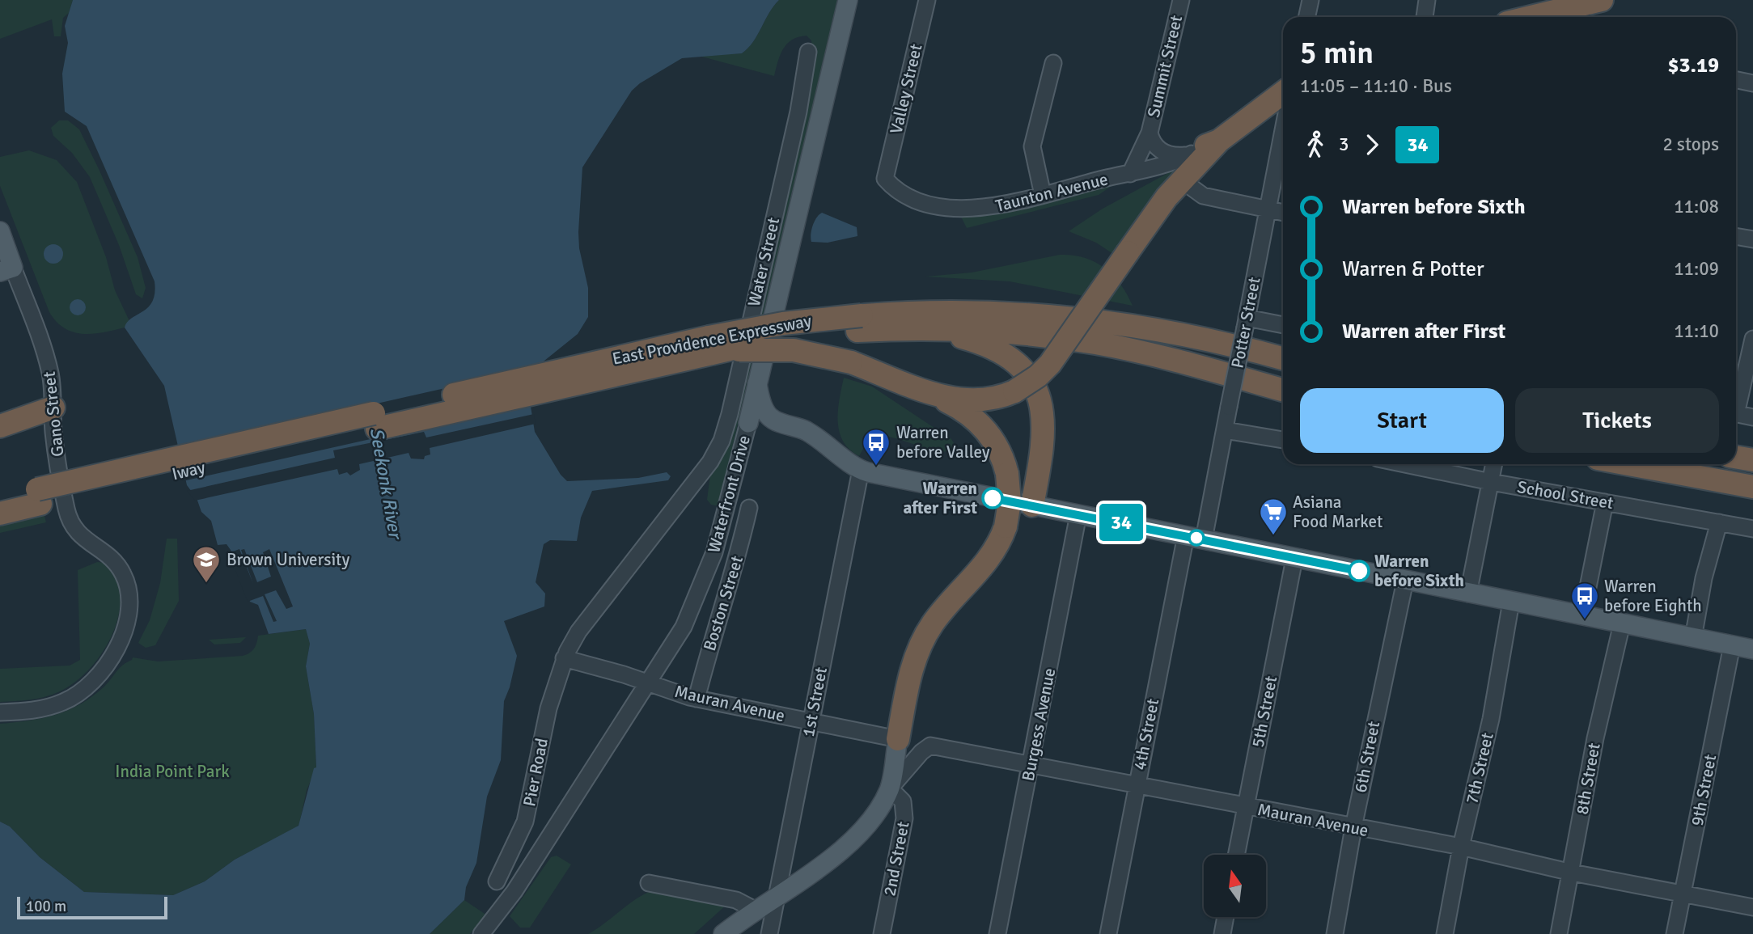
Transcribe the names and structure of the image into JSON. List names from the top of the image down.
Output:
{
  "streets": {
    "highway": ["Taunton Avenue", "East Providence Expressway", "Iway"],
    "main road": ["Gano Street", "Waterfront Drive"],
    "street": [
      "Summit Street",
      "Valley Street",
      "Water Street",
      "Potter Street",
      "School Street",
      "Boston Street",
      "1st Street",
      "Mauran Avenue",
      "5th Street",
      "Burgess Avenue",
      "4th Street",
      "6th Street",
      "7th Street",
      "Pier Road",
      "8th Street",
      "9th Street",
      "2nd Street"
    ]
  },
  "crossings": [
    ["Summit Street", "Taunton Avenue"],
    ["Valley Street", "Taunton Avenue"],
    ["Water Street", "Mauran Avenue"],
    ["Water Street", "Pier Road"],
    ["Potter Street", "4th Street"],
    ["East Providence Expressway", "Iway"],
    ["Waterfront Drive", "Mauran Avenue"],
    ["Boston Street", "Mauran Avenue"],
    ["1st Street", "Mauran Avenue"],
    ["Mauran Avenue", "5th Street"],
    ["Mauran Avenue", "Burgess Avenue"],
    ["Mauran Avenue", "4th Street"],
    ["Mauran Avenue", "6th Street"],
    ["Mauran Avenue", "7th Street"],
    ["Mauran Avenue", "Pier Road"],
    ["Mauran Avenue", "8th Street"],
    ["Mauran Avenue", "9th Street"],
    ["Mauran Avenue", "2nd Street"]
  ],
  "water": ["Seekonk River"],
  "parks": ["India Point Park"],
  "places": {
    "bus stop": ["Warren before Valley", "Warren before Eighth"],
    "other": ["Warren after First", "Warren before Sixth"],
    "supermarket": ["Asiana Food Market"],
    "school or university": ["Brown University"]
  },
  "lines": ["bus line 34"],
  "scale_bar": "100 m",
  "north": "top",
  "page": {
    "on_map": "34",
    "heading": ["5 min", "11:05 – 11:10 · Bus", "$3.19"],
    "legs": ["3", "34", "2 stops"],
    "list": [
      {
        "name": "Warren before Sixth",
        "value": "11:08"
      },
      {
        "name": "Warren & Potter",
        "value": "11:09"
      },
      {
        "name": "Warren after First",
        "value": "11:10"
      }
    ],
    "buttons": ["Start", "Tickets"],
    "scale": "100 m"
  }
}
